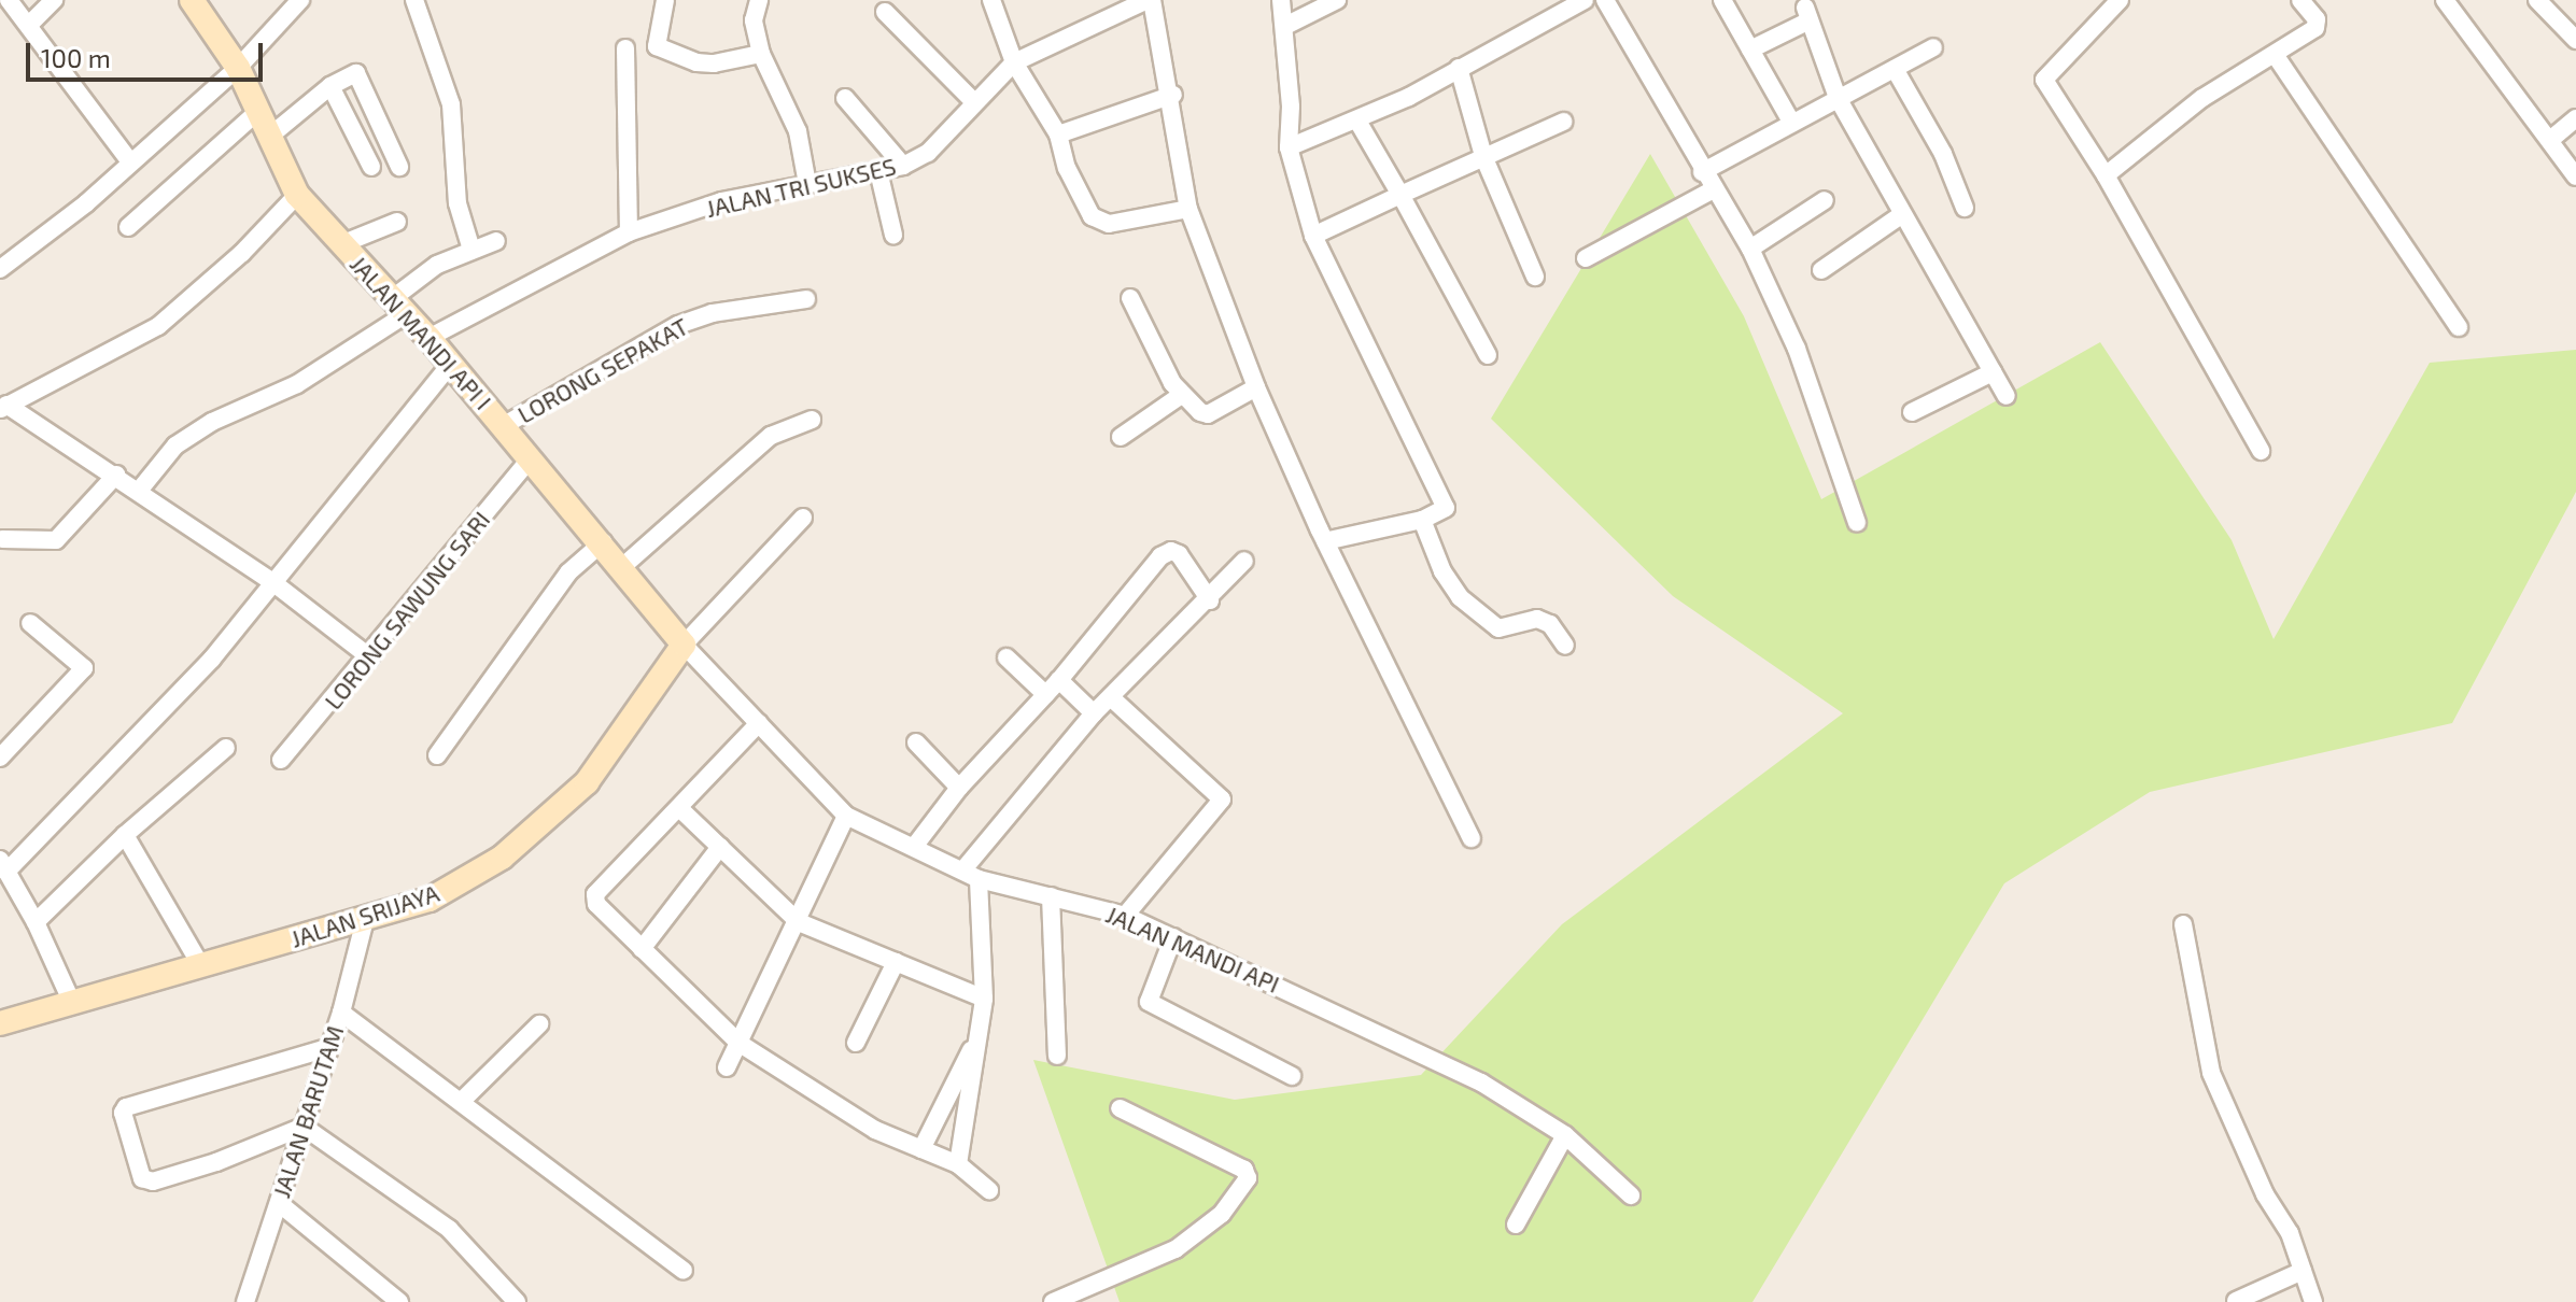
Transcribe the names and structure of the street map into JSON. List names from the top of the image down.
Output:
{
  "streets": {
    "street": [
      "JALAN TRI SUKSES",
      "JALAN MANDI API I",
      "LORONG SEPAKAT",
      "LORONG SAWUNG SARI",
      "JALAN SRIJAYA",
      "JALAN MANDI API",
      "JALAN BARUTAM"
    ]
  },
  "crossings": [
    ["JALAN TRI SUKSES", "JALAN MANDI API I"],
    ["JALAN MANDI API I", "LORONG SEPAKAT"],
    ["JALAN MANDI API I", "LORONG SAWUNG SARI"],
    ["JALAN MANDI API I", "JALAN SRIJAYA"],
    ["JALAN MANDI API I", "JALAN MANDI API"],
    ["JALAN SRIJAYA", "JALAN MANDI API"],
    ["JALAN SRIJAYA", "JALAN BARUTAM"]
  ],
  "scale_bar": "100 m"
}
